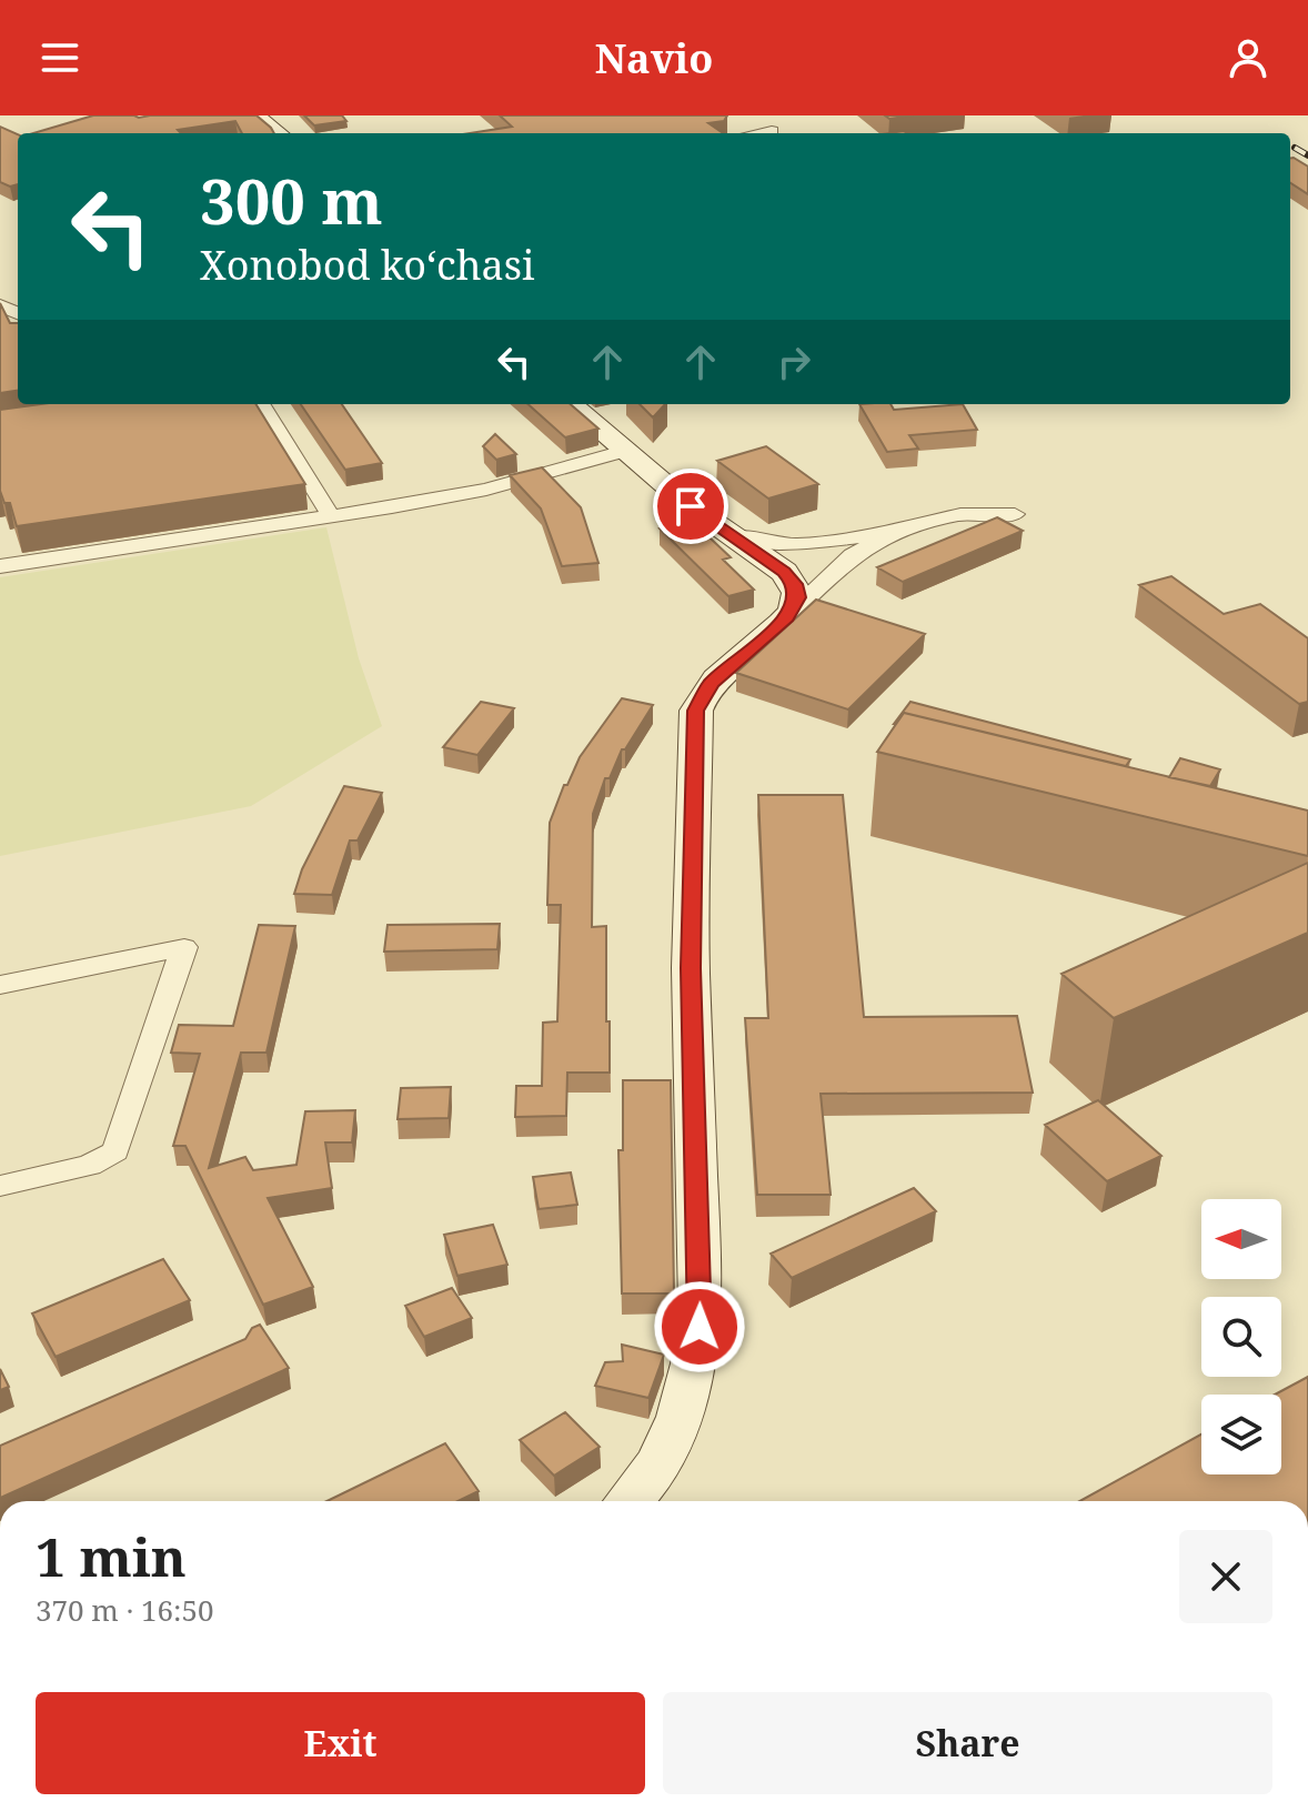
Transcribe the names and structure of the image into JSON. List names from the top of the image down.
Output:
{
  "north": "left",
  "page": {
    "header": "Navio",
    "turn": ["300 m", "Xonobod koʻchasi"],
    "heading": ["1 min", "370 m · 16:50"],
    "buttons": ["Exit", "Share"]
  }
}
